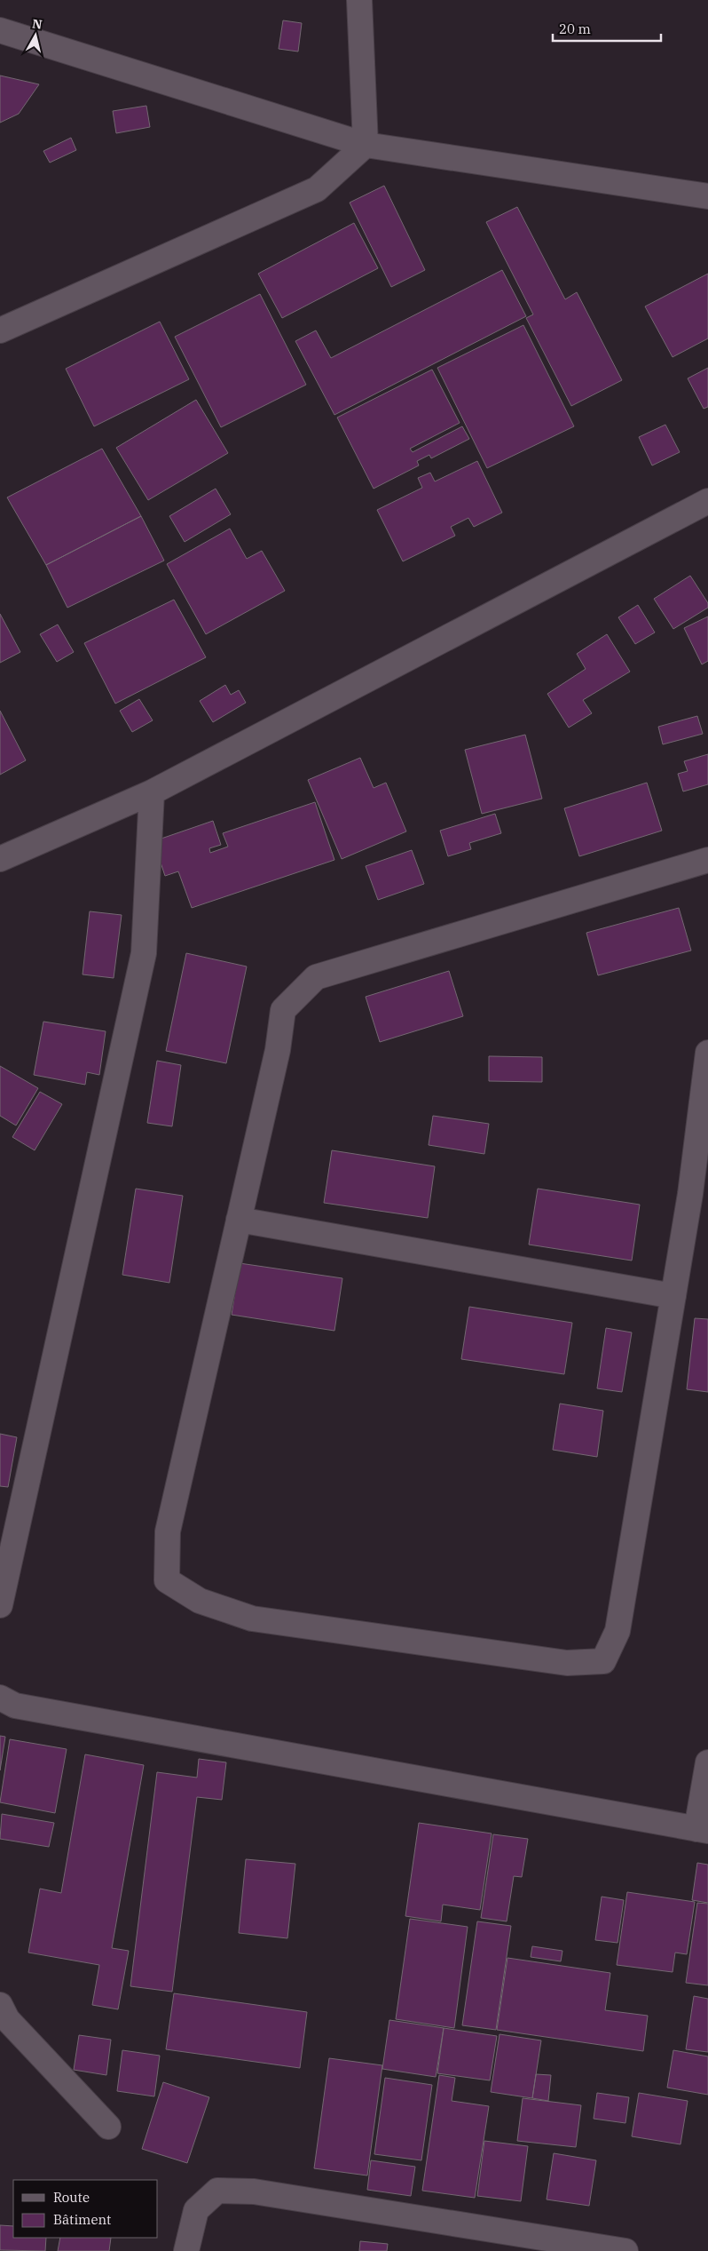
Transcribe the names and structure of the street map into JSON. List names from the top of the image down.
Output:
{
  "legend": ["Route", "Bâtiment"],
  "scale_bar": "20 m",
  "north": "top"
}
